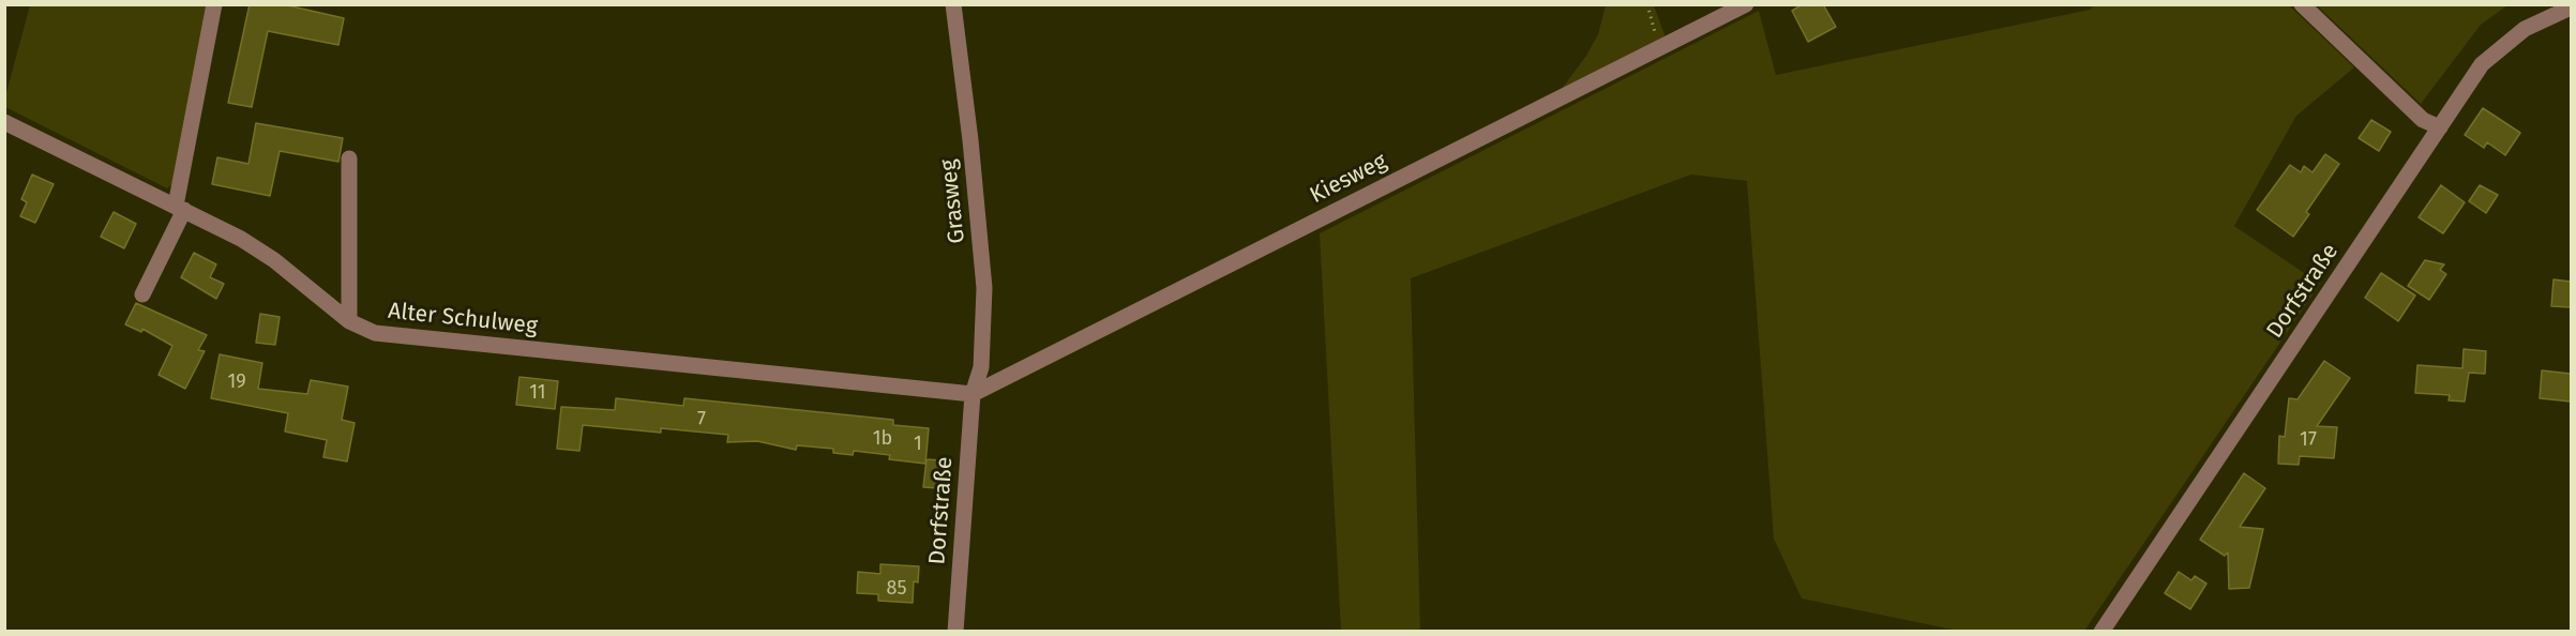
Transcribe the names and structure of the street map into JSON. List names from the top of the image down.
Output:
{
  "streets": {
    "street": [
      "Kiesweg",
      "Grasweg",
      "Dorfstraße",
      "Alter Schulweg"
    ]
  },
  "crossings": [
    ["Kiesweg", "Grasweg"],
    ["Kiesweg", "Dorfstraße"],
    ["Kiesweg", "Alter Schulweg"],
    ["Grasweg", "Dorfstraße"],
    ["Grasweg", "Alter Schulweg"],
    ["Dorfstraße", "Alter Schulweg"]
  ],
  "house_numbers": [
    "19",
    "11",
    "7",
    "1b",
    "17",
    "1",
    "85"
  ]
}
